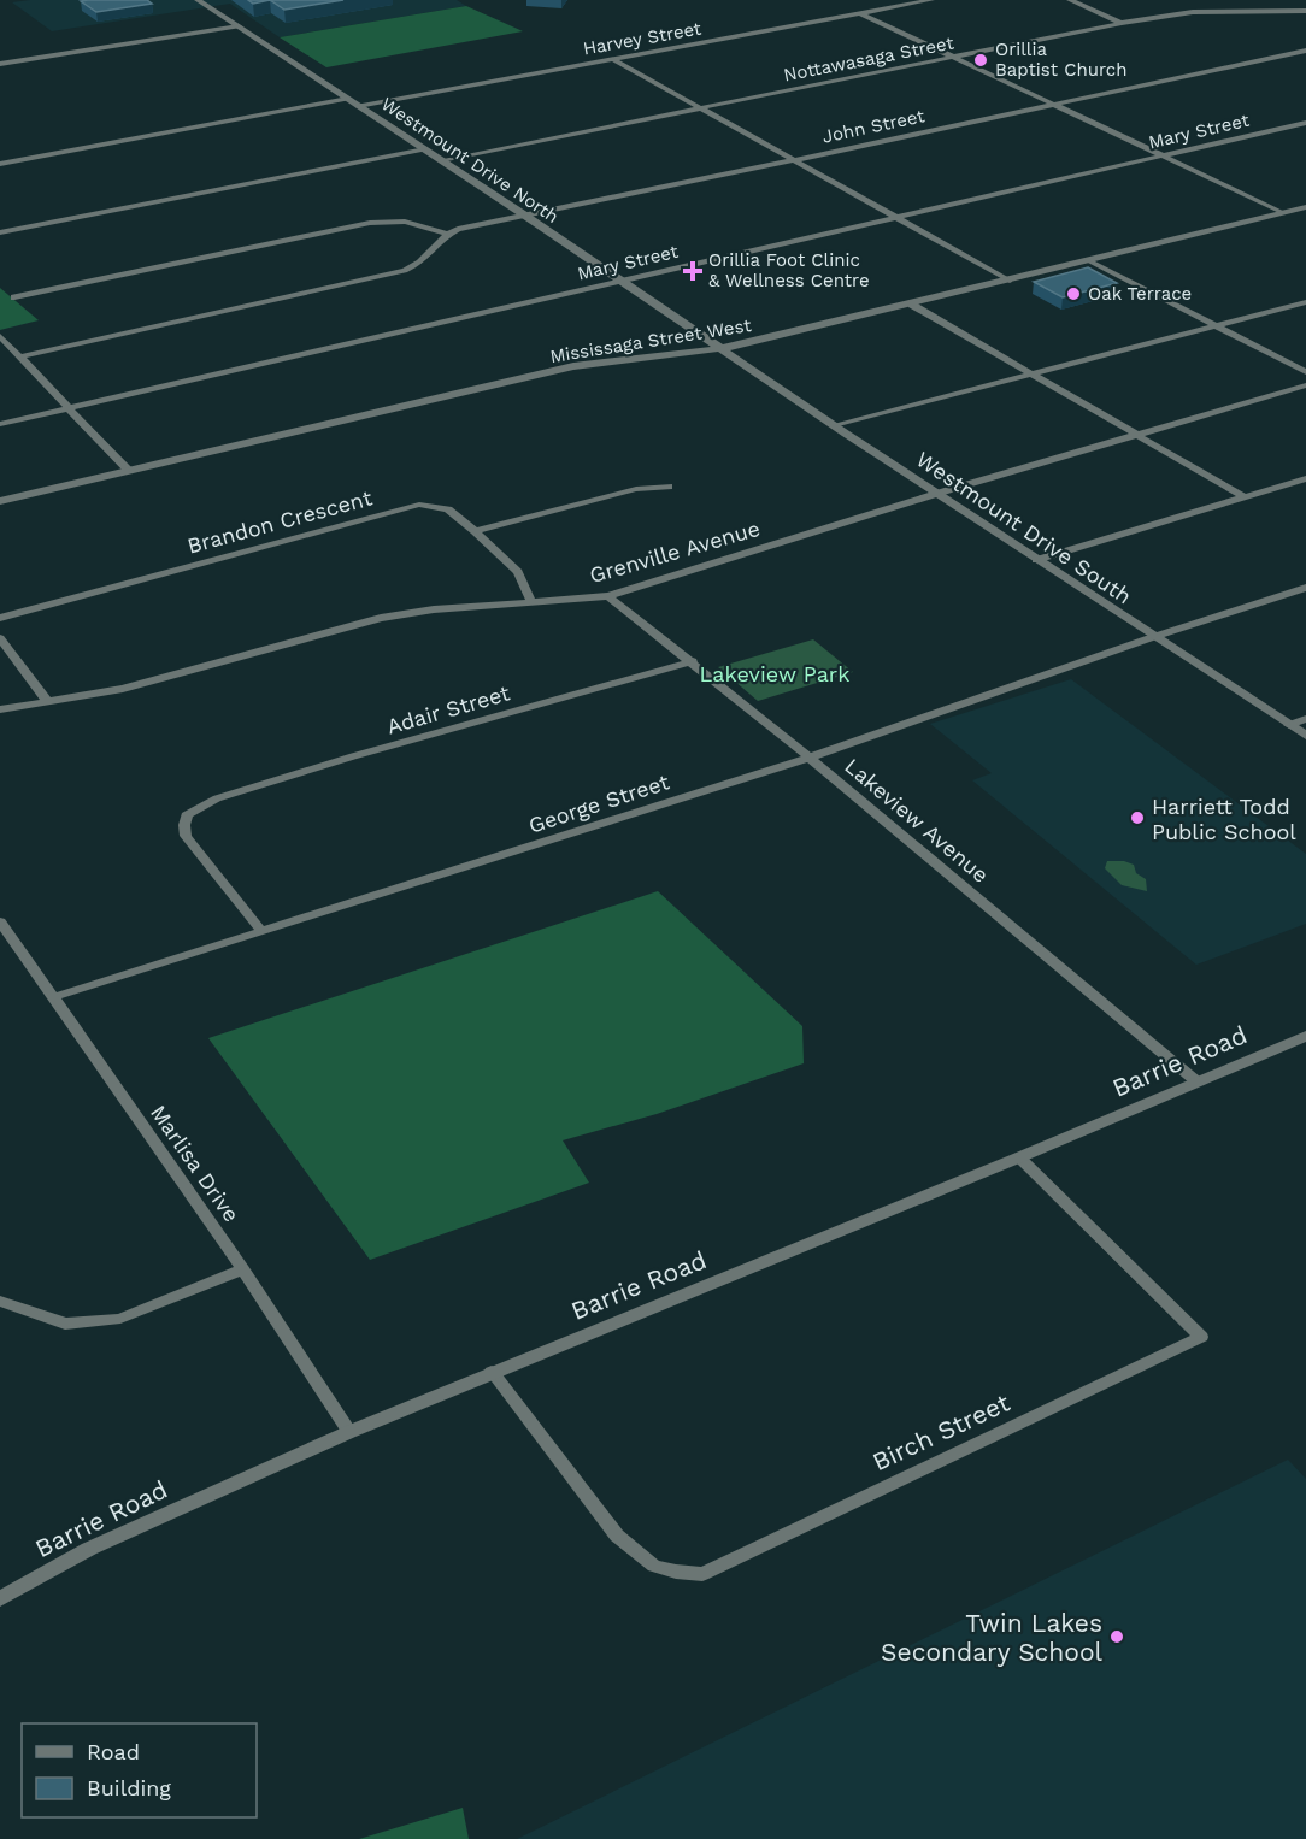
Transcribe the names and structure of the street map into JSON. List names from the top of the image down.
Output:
{
  "streets": {
    "street": [
      "Harvey Street",
      "Nottawasaga Street",
      "John Street",
      "Mary Street",
      "Westmount Drive North",
      "Mississaga Street West",
      "Brandon Crescent",
      "Westmount Drive South",
      "Grenville Avenue",
      "Adair Street",
      "George Street",
      "Lakeview Avenue",
      "Barrie Road",
      "Marlisa Drive",
      "Birch Street"
    ]
  },
  "crossings": [
    ["Harvey Street", "Westmount Drive North"],
    ["Nottawasaga Street", "Westmount Drive North"],
    ["John Street", "Westmount Drive North"],
    ["Mary Street", "Westmount Drive North"],
    ["Westmount Drive North", "Mississaga Street West"],
    ["Westmount Drive North", "Westmount Drive South"],
    ["Mississaga Street West", "Westmount Drive South"],
    ["Brandon Crescent", "Grenville Avenue"],
    ["Westmount Drive South", "Grenville Avenue"],
    ["Westmount Drive South", "George Street"],
    ["Grenville Avenue", "Lakeview Avenue"],
    ["Adair Street", "George Street"],
    ["Adair Street", "Lakeview Avenue"],
    ["George Street", "Lakeview Avenue"],
    ["George Street", "Marlisa Drive"],
    ["Lakeview Avenue", "Barrie Road"],
    ["Barrie Road", "Marlisa Drive"],
    ["Barrie Road", "Birch Street"]
  ],
  "parks": ["Lakeview Park"],
  "places": {
    "other": [
      "Orillia Baptist Church",
      "Oak Terrace",
      "Harriett Todd Public School",
      "Twin Lakes Secondary School"
    ],
    "health": ["Orillia Foot Clinic & Wellness Centre"]
  },
  "legend": ["Road", "Building"]
}
